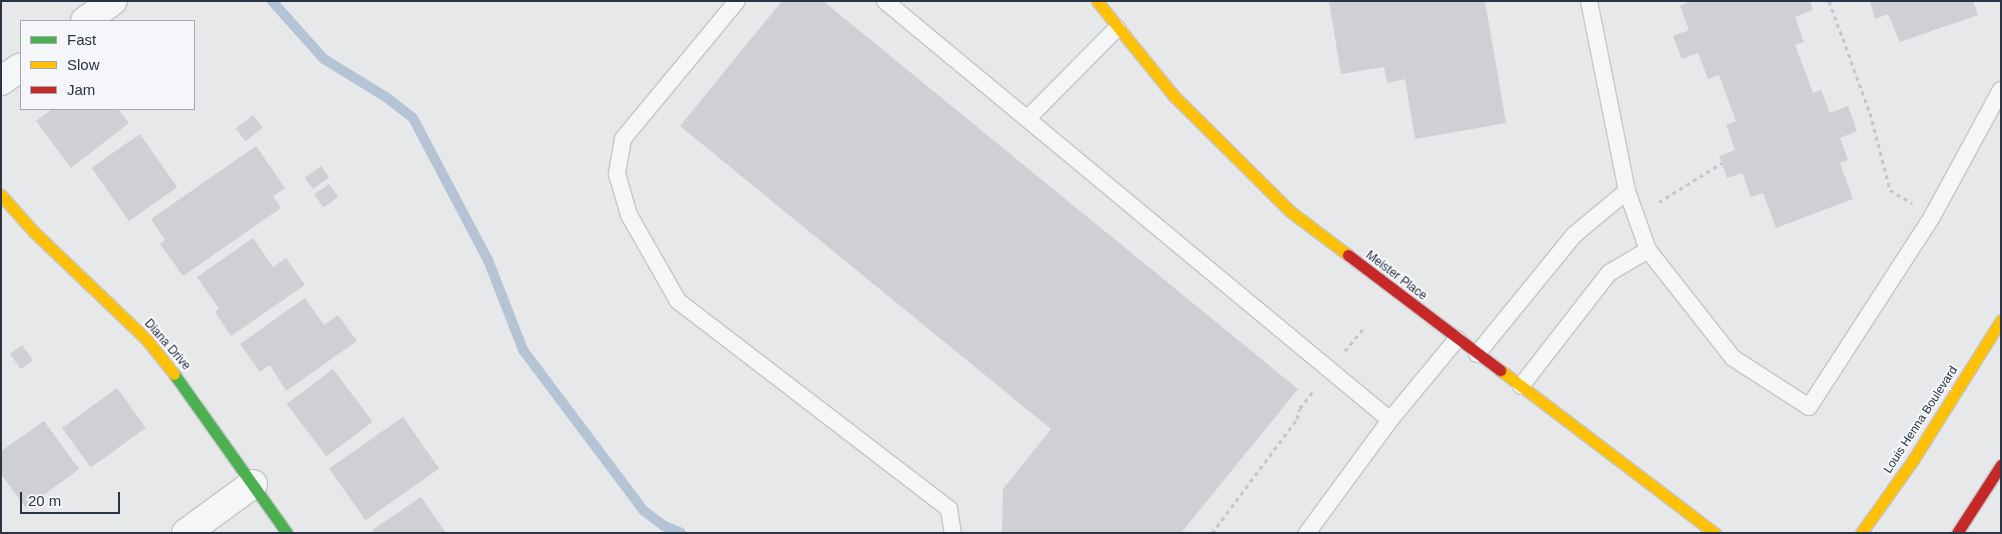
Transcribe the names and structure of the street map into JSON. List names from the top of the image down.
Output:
{
  "streets": {
    "main road": ["Meister Place", "Diana Drive", "Louis Henna Boulevard"]
  },
  "legend": ["Fast", "Slow", "Jam"],
  "scale_bar": "20 m"
}
